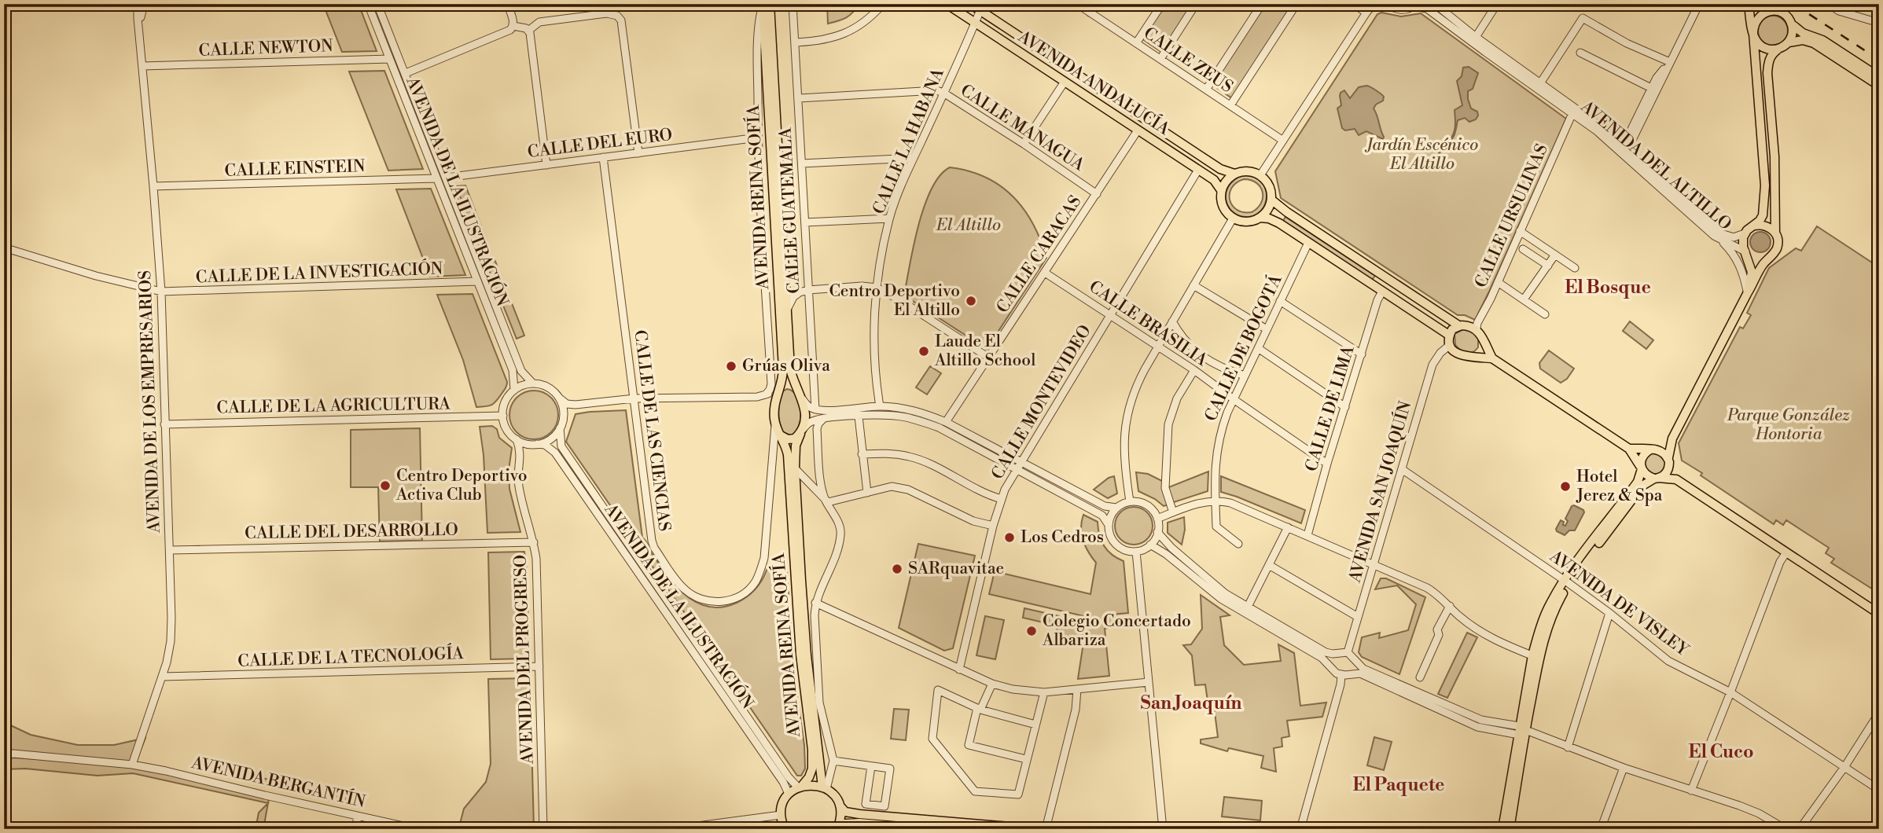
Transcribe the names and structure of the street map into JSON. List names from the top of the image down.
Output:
{
  "streets": {
    "main road": ["AVENIDA ANDALUCÍA", "AVENIDA REINA SOFÍA"],
    "street": [
      "CALLE NEWTON",
      "CALLE ZEUS",
      "CALLE MANAGUA",
      "CALLE LA HABANA",
      "CALLE DEL EURO",
      "AVENIDA DEL ALTILLO",
      "CALLE EINSTEIN",
      "AVENIDA DE LA ILUSTRACIÓN",
      "CALLE GUATEMALA",
      "CALLE URSULINAS",
      "CALLE CARACAS",
      "CALLE DE LA INVESTIGACIÓN",
      "CALLE BRASILIA",
      "CALLE DE BOGOTÁ",
      "AVENIDA DE LOS EMPRESARIOS",
      "CALLE MONTEVIDEO",
      "CALLE DE LA AGRICULTURA",
      "CALLE DE LIMA",
      "CALLE DE LAS CIENCIAS",
      "AVENIDA SAN JOAQUÍN",
      "CALLE DEL DESARROLLO",
      "AVENIDA DE VISLEY",
      "CALLE DE LA TECNOLOGÍA",
      "AVENIDA DEL PROGRESO",
      "AVENIDA BERGANTÍN"
    ]
  },
  "crossings": [
    ["CALLE NEWTON", "AVENIDA DE LA ILUSTRACIÓN"],
    ["CALLE NEWTON", "AVENIDA DE LOS EMPRESARIOS"],
    ["AVENIDA ANDALUCÍA", "CALLE LA HABANA"],
    ["AVENIDA ANDALUCÍA", "CALLE CARACAS"],
    ["AVENIDA ANDALUCÍA", "CALLE MONTEVIDEO"],
    ["CALLE MANAGUA", "CALLE LA HABANA"],
    ["CALLE MANAGUA", "CALLE GUATEMALA"],
    ["CALLE MANAGUA", "CALLE CARACAS"],
    ["CALLE DEL EURO", "AVENIDA DE LA ILUSTRACIÓN"],
    ["CALLE DEL EURO", "CALLE DE LAS CIENCIAS"],
    ["AVENIDA DEL ALTILLO", "CALLE URSULINAS"],
    ["CALLE EINSTEIN", "AVENIDA DE LA ILUSTRACIÓN"],
    ["CALLE EINSTEIN", "AVENIDA DE LOS EMPRESARIOS"],
    ["AVENIDA DE LA ILUSTRACIÓN", "AVENIDA REINA SOFÍA"],
    ["AVENIDA DE LA ILUSTRACIÓN", "CALLE DE LA INVESTIGACIÓN"],
    ["AVENIDA DE LA ILUSTRACIÓN", "CALLE DE LA AGRICULTURA"],
    ["AVENIDA DE LA ILUSTRACIÓN", "AVENIDA DEL PROGRESO"],
    ["AVENIDA REINA SOFÍA", "CALLE DE LAS CIENCIAS"],
    ["CALLE URSULINAS", "AVENIDA SAN JOAQUÍN"],
    ["CALLE CARACAS", "CALLE BRASILIA"],
    ["CALLE DE LA INVESTIGACIÓN", "AVENIDA DE LOS EMPRESARIOS"],
    ["CALLE BRASILIA", "CALLE DE BOGOTÁ"],
    ["CALLE BRASILIA", "CALLE MONTEVIDEO"],
    ["CALLE BRASILIA", "CALLE DE LIMA"],
    ["AVENIDA DE LOS EMPRESARIOS", "CALLE DE LA AGRICULTURA"],
    ["AVENIDA DE LOS EMPRESARIOS", "CALLE DEL DESARROLLO"],
    ["AVENIDA DE LOS EMPRESARIOS", "CALLE DE LA TECNOLOGÍA"],
    ["AVENIDA DE LOS EMPRESARIOS", "AVENIDA BERGANTÍN"],
    ["CALLE DE LA AGRICULTURA", "AVENIDA DEL PROGRESO"],
    ["AVENIDA SAN JOAQUÍN", "AVENIDA DE VISLEY"],
    ["CALLE DEL DESARROLLO", "AVENIDA DEL PROGRESO"],
    ["CALLE DE LA TECNOLOGÍA", "AVENIDA DEL PROGRESO"]
  ],
  "districts": [
    "El Bosque",
    "San Joaquín",
    "El Cuco",
    "El Paquete"
  ],
  "parks": ["Jardín Escénico El Altillo", "El Altillo", "Parque González Hontoria"],
  "places": [
    "Centro Deportivo El Altillo",
    "Laude El Altillo School",
    "Grúas Oliva",
    "Centro Deportivo Activa Club",
    "Hotel Jerez & Spa",
    "Los Cedros",
    "SARquavitae",
    "Colegio Concertado Albariza"
  ]
}
